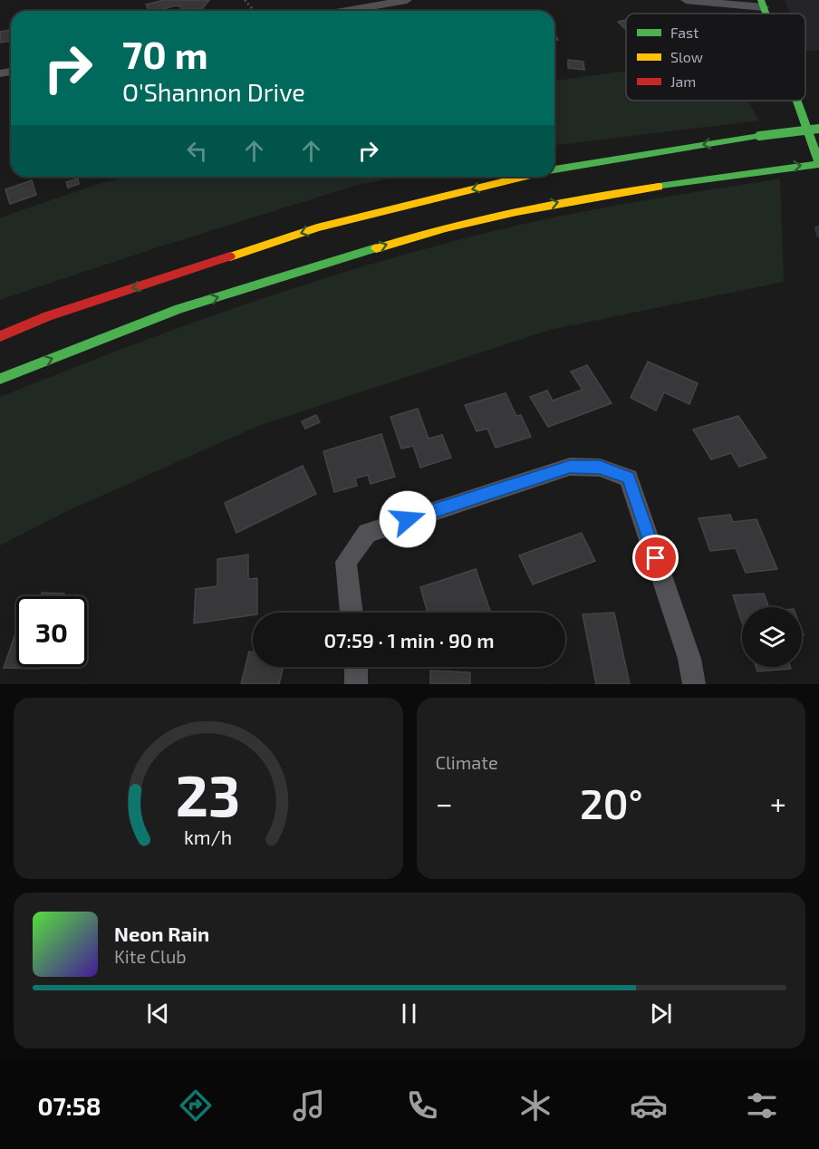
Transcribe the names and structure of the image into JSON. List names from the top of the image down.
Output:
{
  "legend": ["Fast", "Slow", "Jam"],
  "page": {
    "turn": ["70 m", "O'Shannon Drive"],
    "limit": "30",
    "trip": "07:59 · 1 min · 90 m",
    "tile": "Climate",
    "heat": ["−", "20°", "+"],
    "song": ["Neon Rain", "Kite Club"],
    "tabs": "07:58",
    "gauge": ["23", "km/h"]
  }
}
